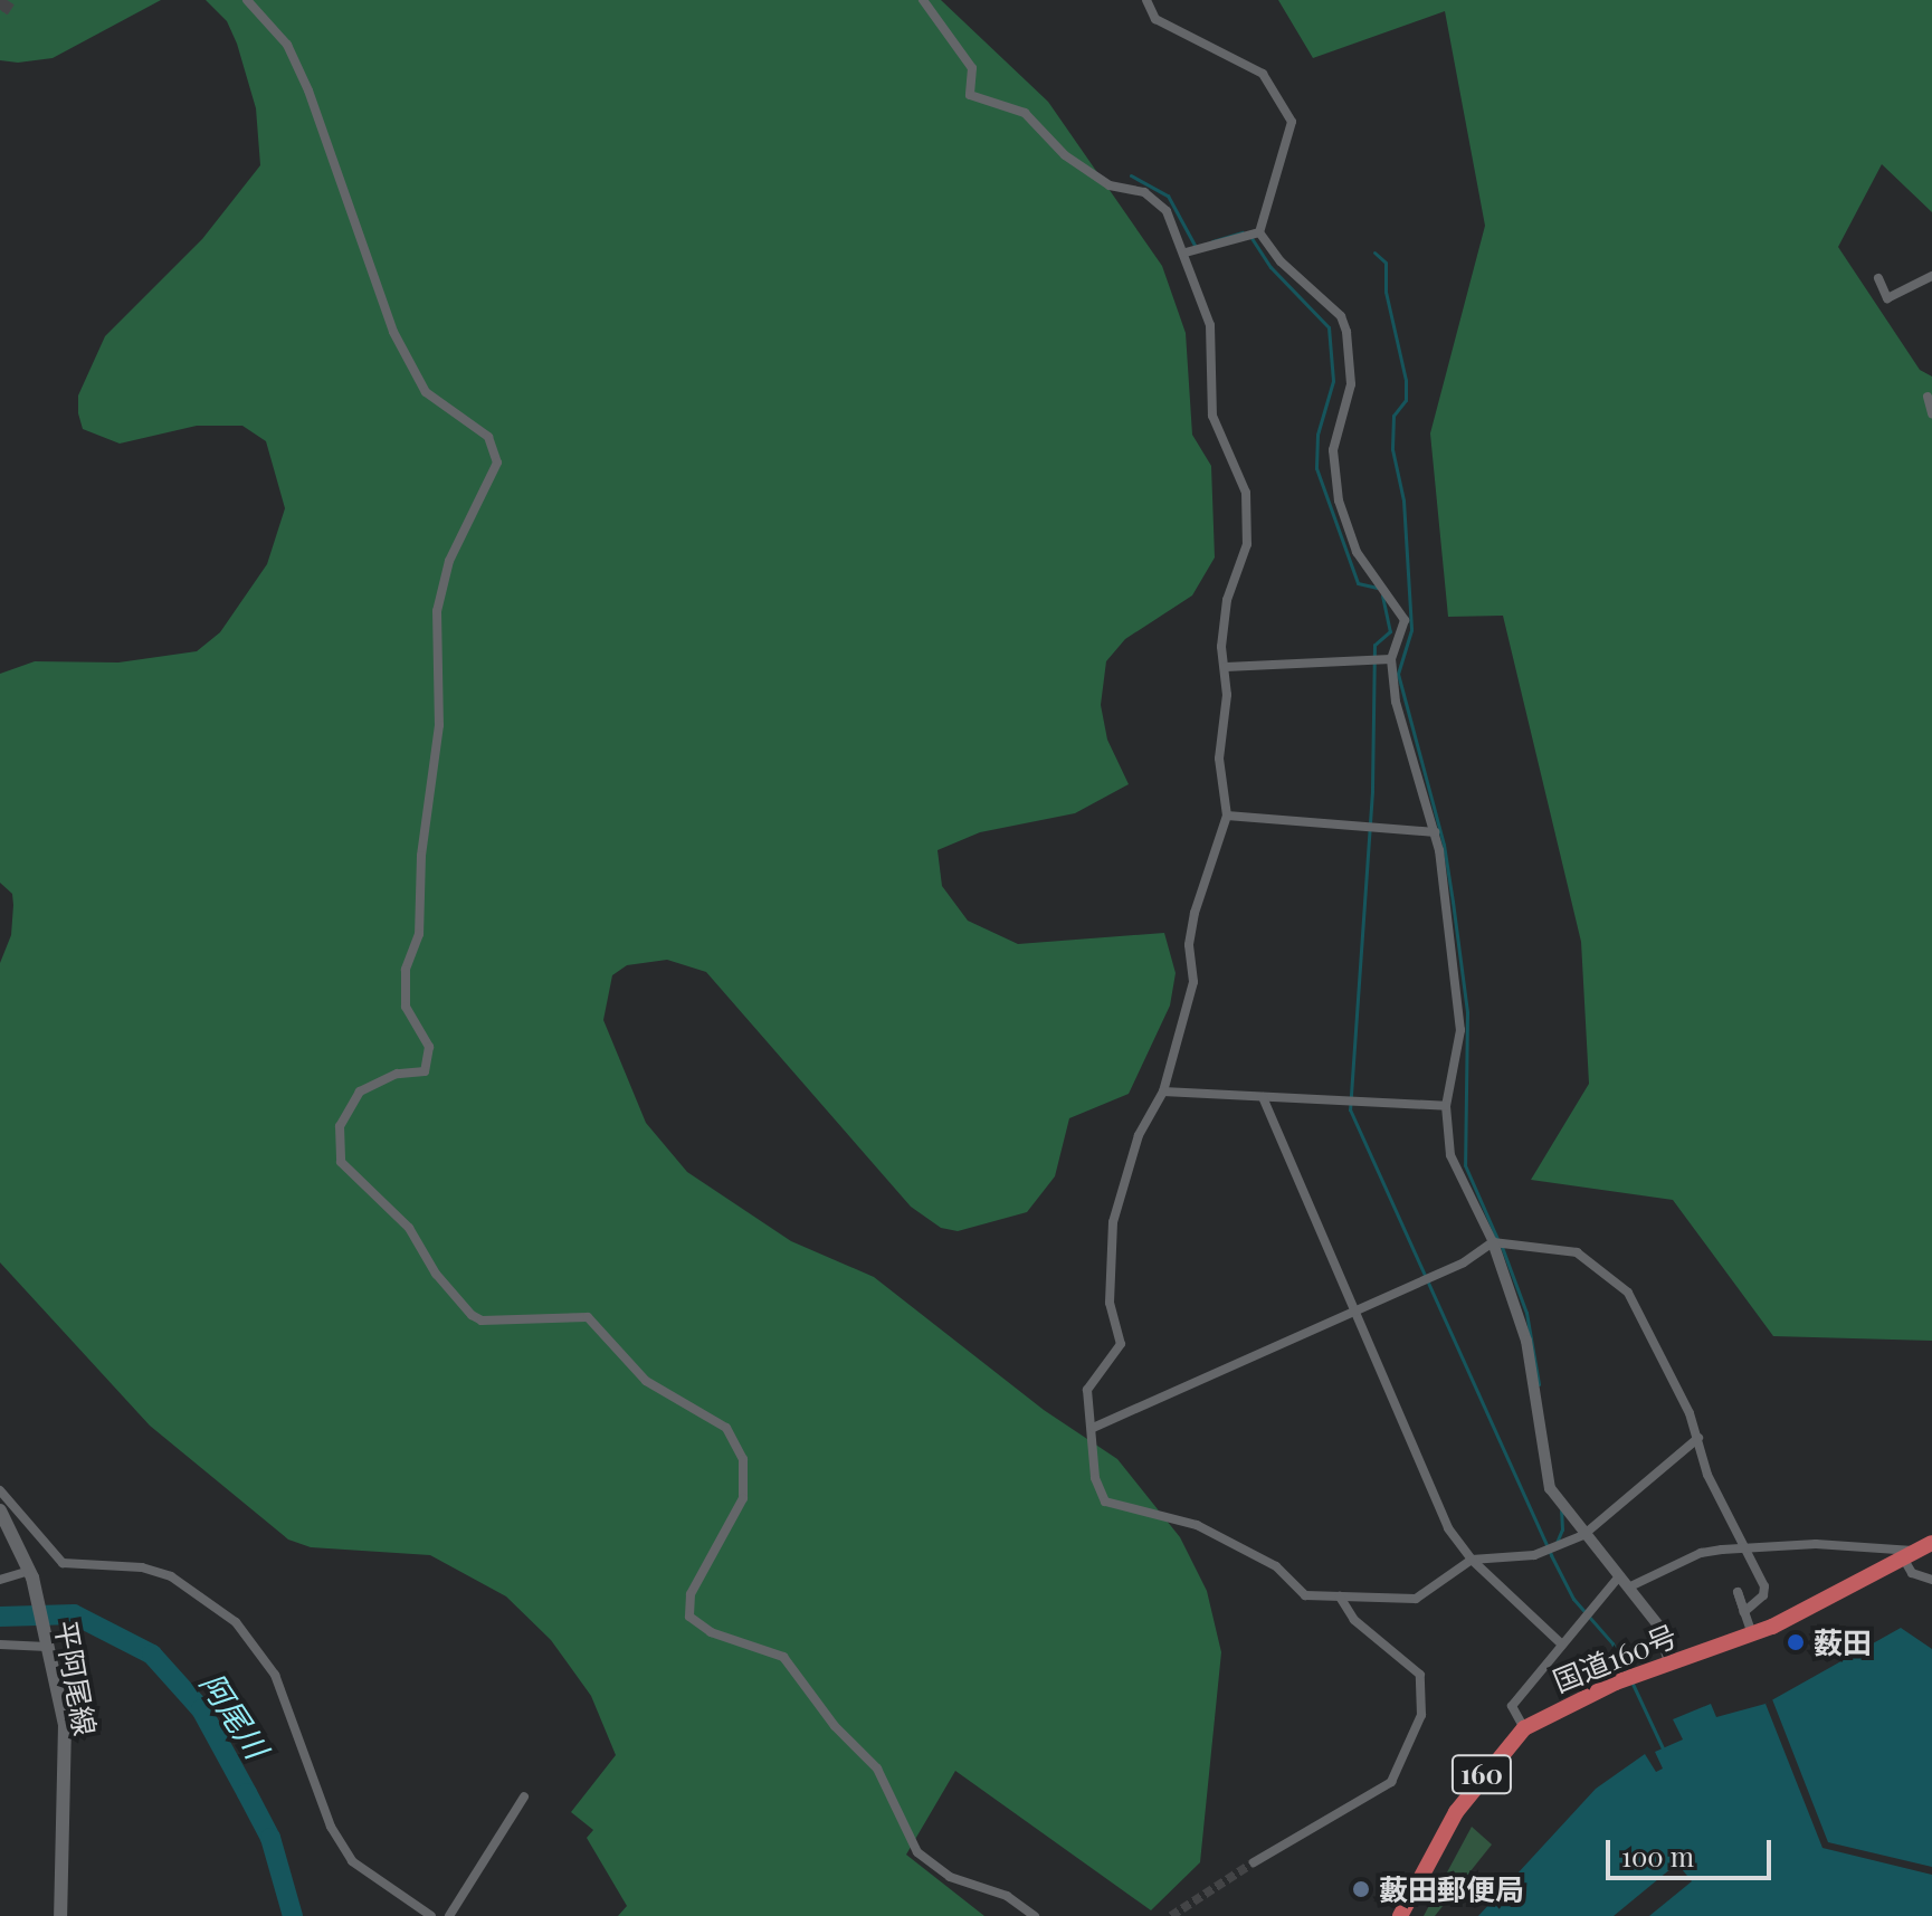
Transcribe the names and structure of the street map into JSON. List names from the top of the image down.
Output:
{
  "streets": {
    "highway": ["国道160号", "160"],
    "main road": ["平阿尾線"]
  },
  "water": ["阿尾川"],
  "places": ["薮田", "藪田郵便局"],
  "scale_bar": "100 m"
}
